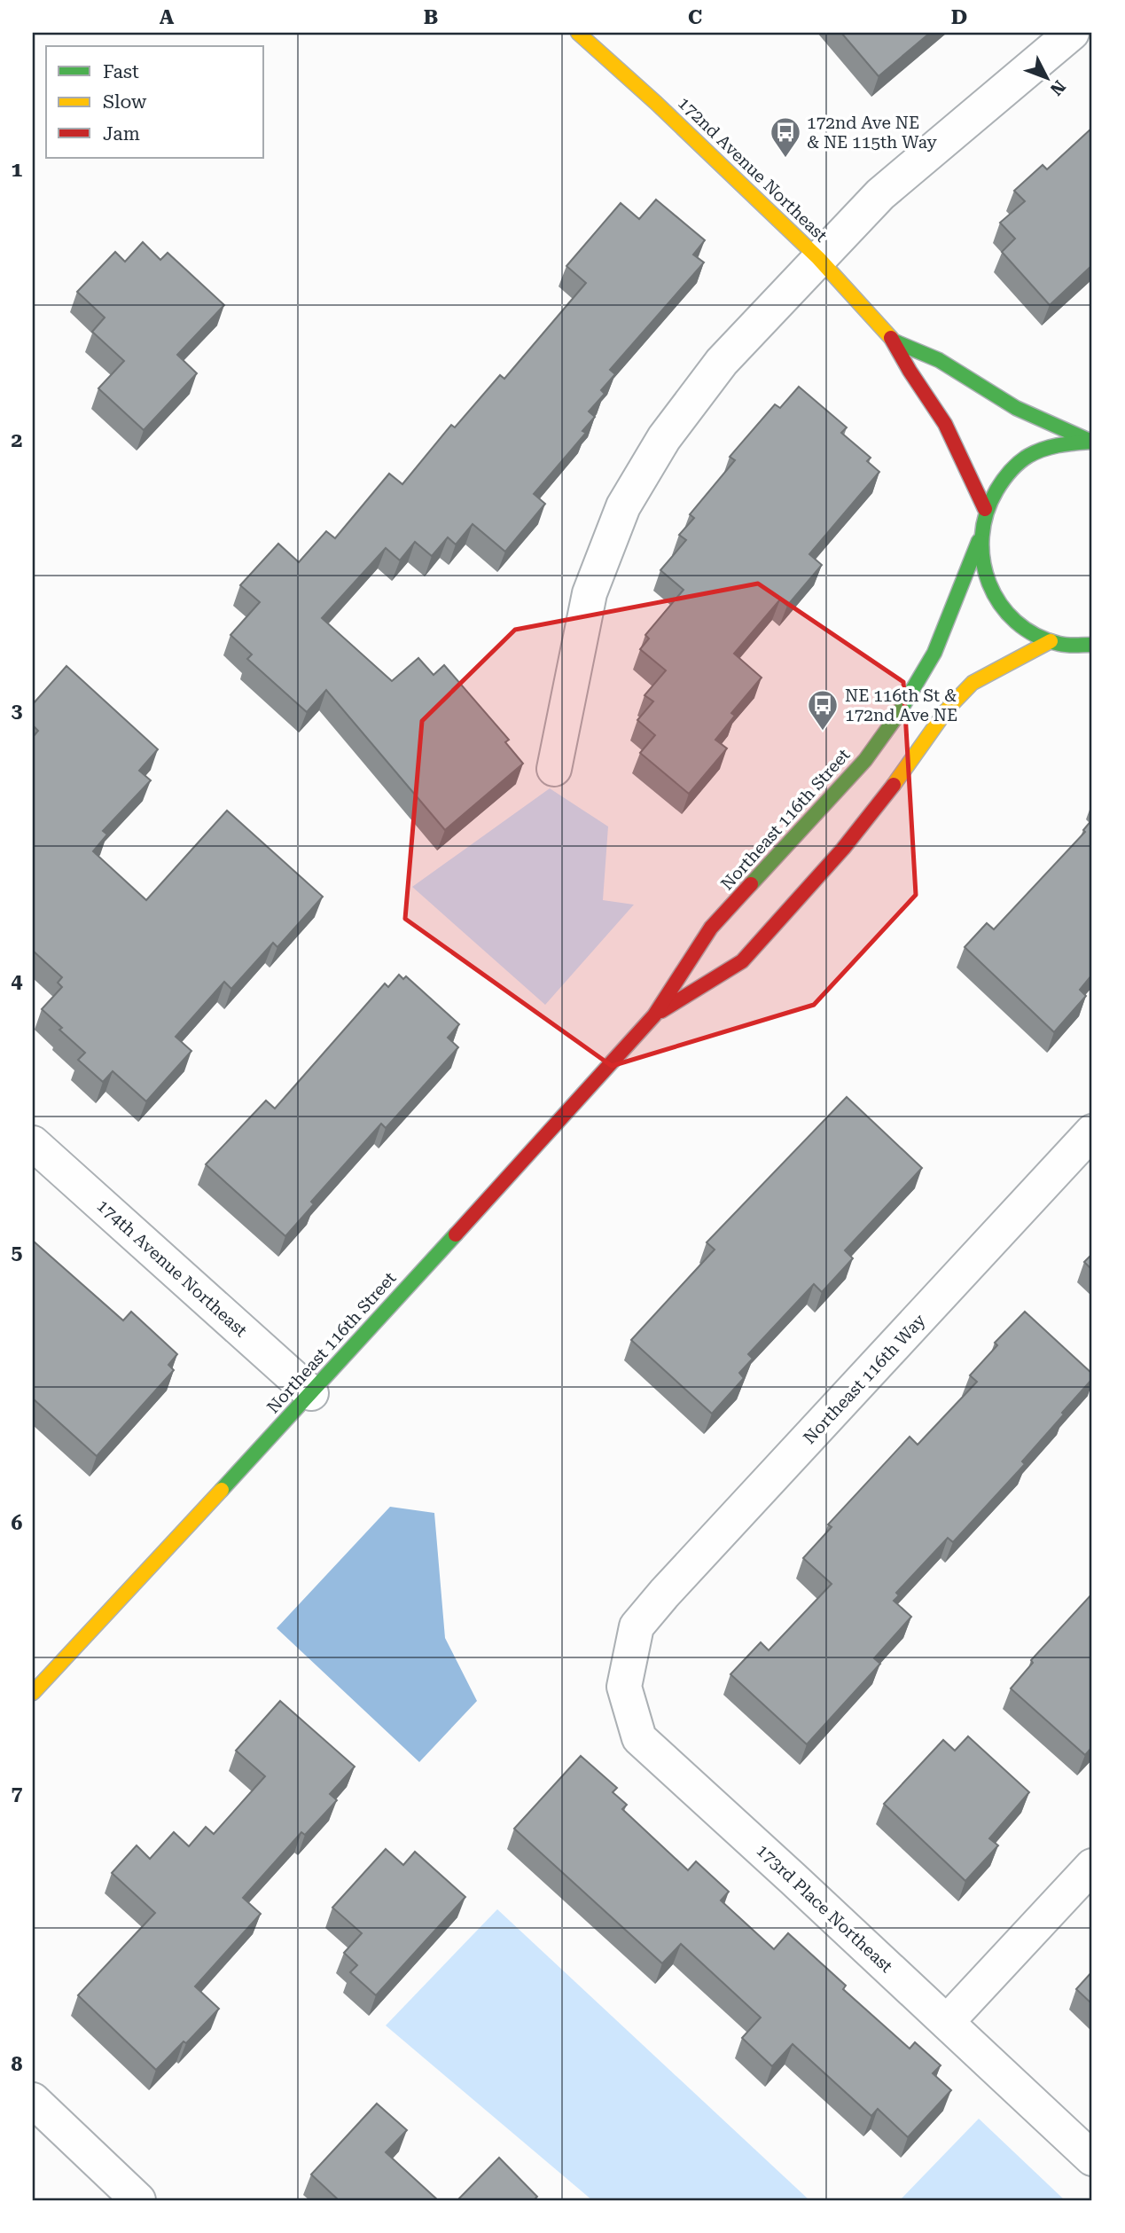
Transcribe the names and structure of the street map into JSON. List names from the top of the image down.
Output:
{
  "streets": {
    "street": [
      "172nd Avenue Northeast",
      "Northeast 116th Street",
      "174th Avenue Northeast",
      "Northeast 116th Way",
      "173rd Place Northeast"
    ]
  },
  "crossings": [
    ["Northeast 116th Street", "174th Avenue Northeast"],
    ["Northeast 116th Way", "173rd Place Northeast"]
  ],
  "places": {
    "bus stop": ["172nd Ave NE & NE 115th Way", "NE 116th St & 172nd Ave NE"]
  },
  "legend": ["Fast", "Slow", "Jam"],
  "north": "bottom right",
  "grid": {
    "columns": [
      "A",
      "B",
      "C",
      "D"
    ],
    "rows": [
      "1",
      "2",
      "3",
      "4",
      "5",
      "6",
      "7",
      "8"
    ]
  }
}
